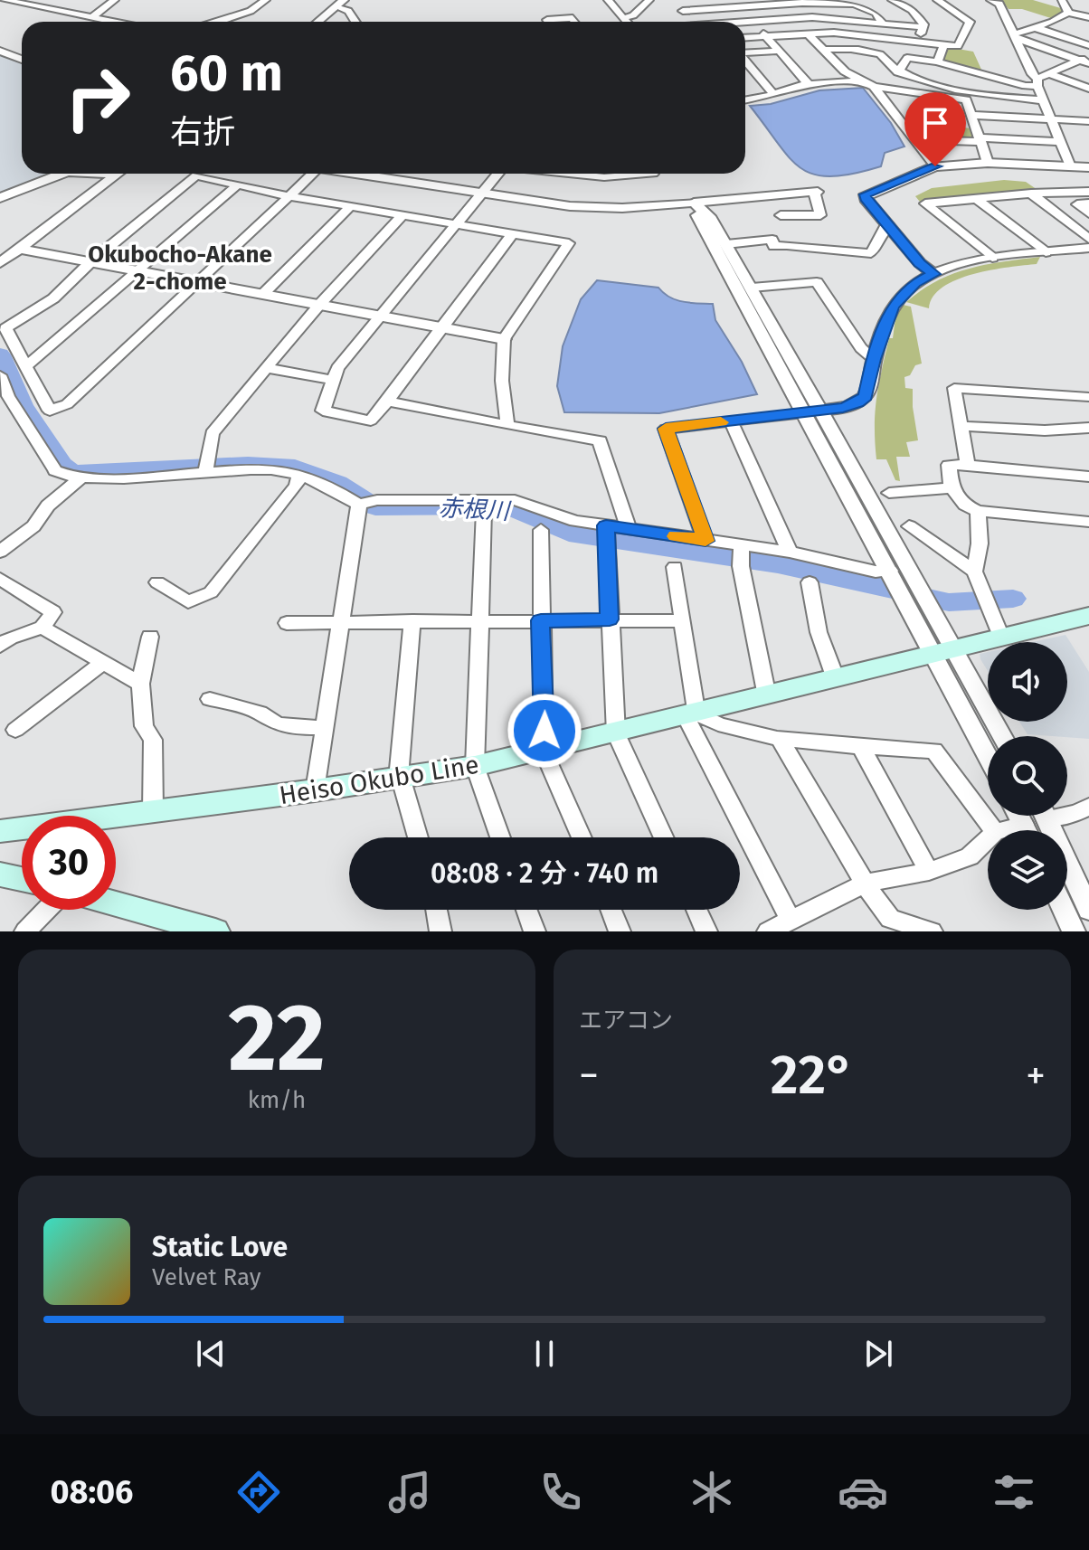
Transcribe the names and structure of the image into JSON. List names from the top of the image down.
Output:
{
  "streets": {
    "main road": ["Heiso Okubo Line"]
  },
  "districts": ["Okubocho-Akane 2-chome"],
  "water": ["赤根川"],
  "page": {
    "turn": ["60 m", "右折"],
    "limit": "30",
    "trip": "08:08 · 2 分 · 740 m",
    "tile": [
      ["22", "km/h"],
      "エアコン"
    ],
    "heat": ["−", "22°", "+"],
    "song": ["Static Love", "Velvet Ray"],
    "tabs": "08:06"
  }
}
